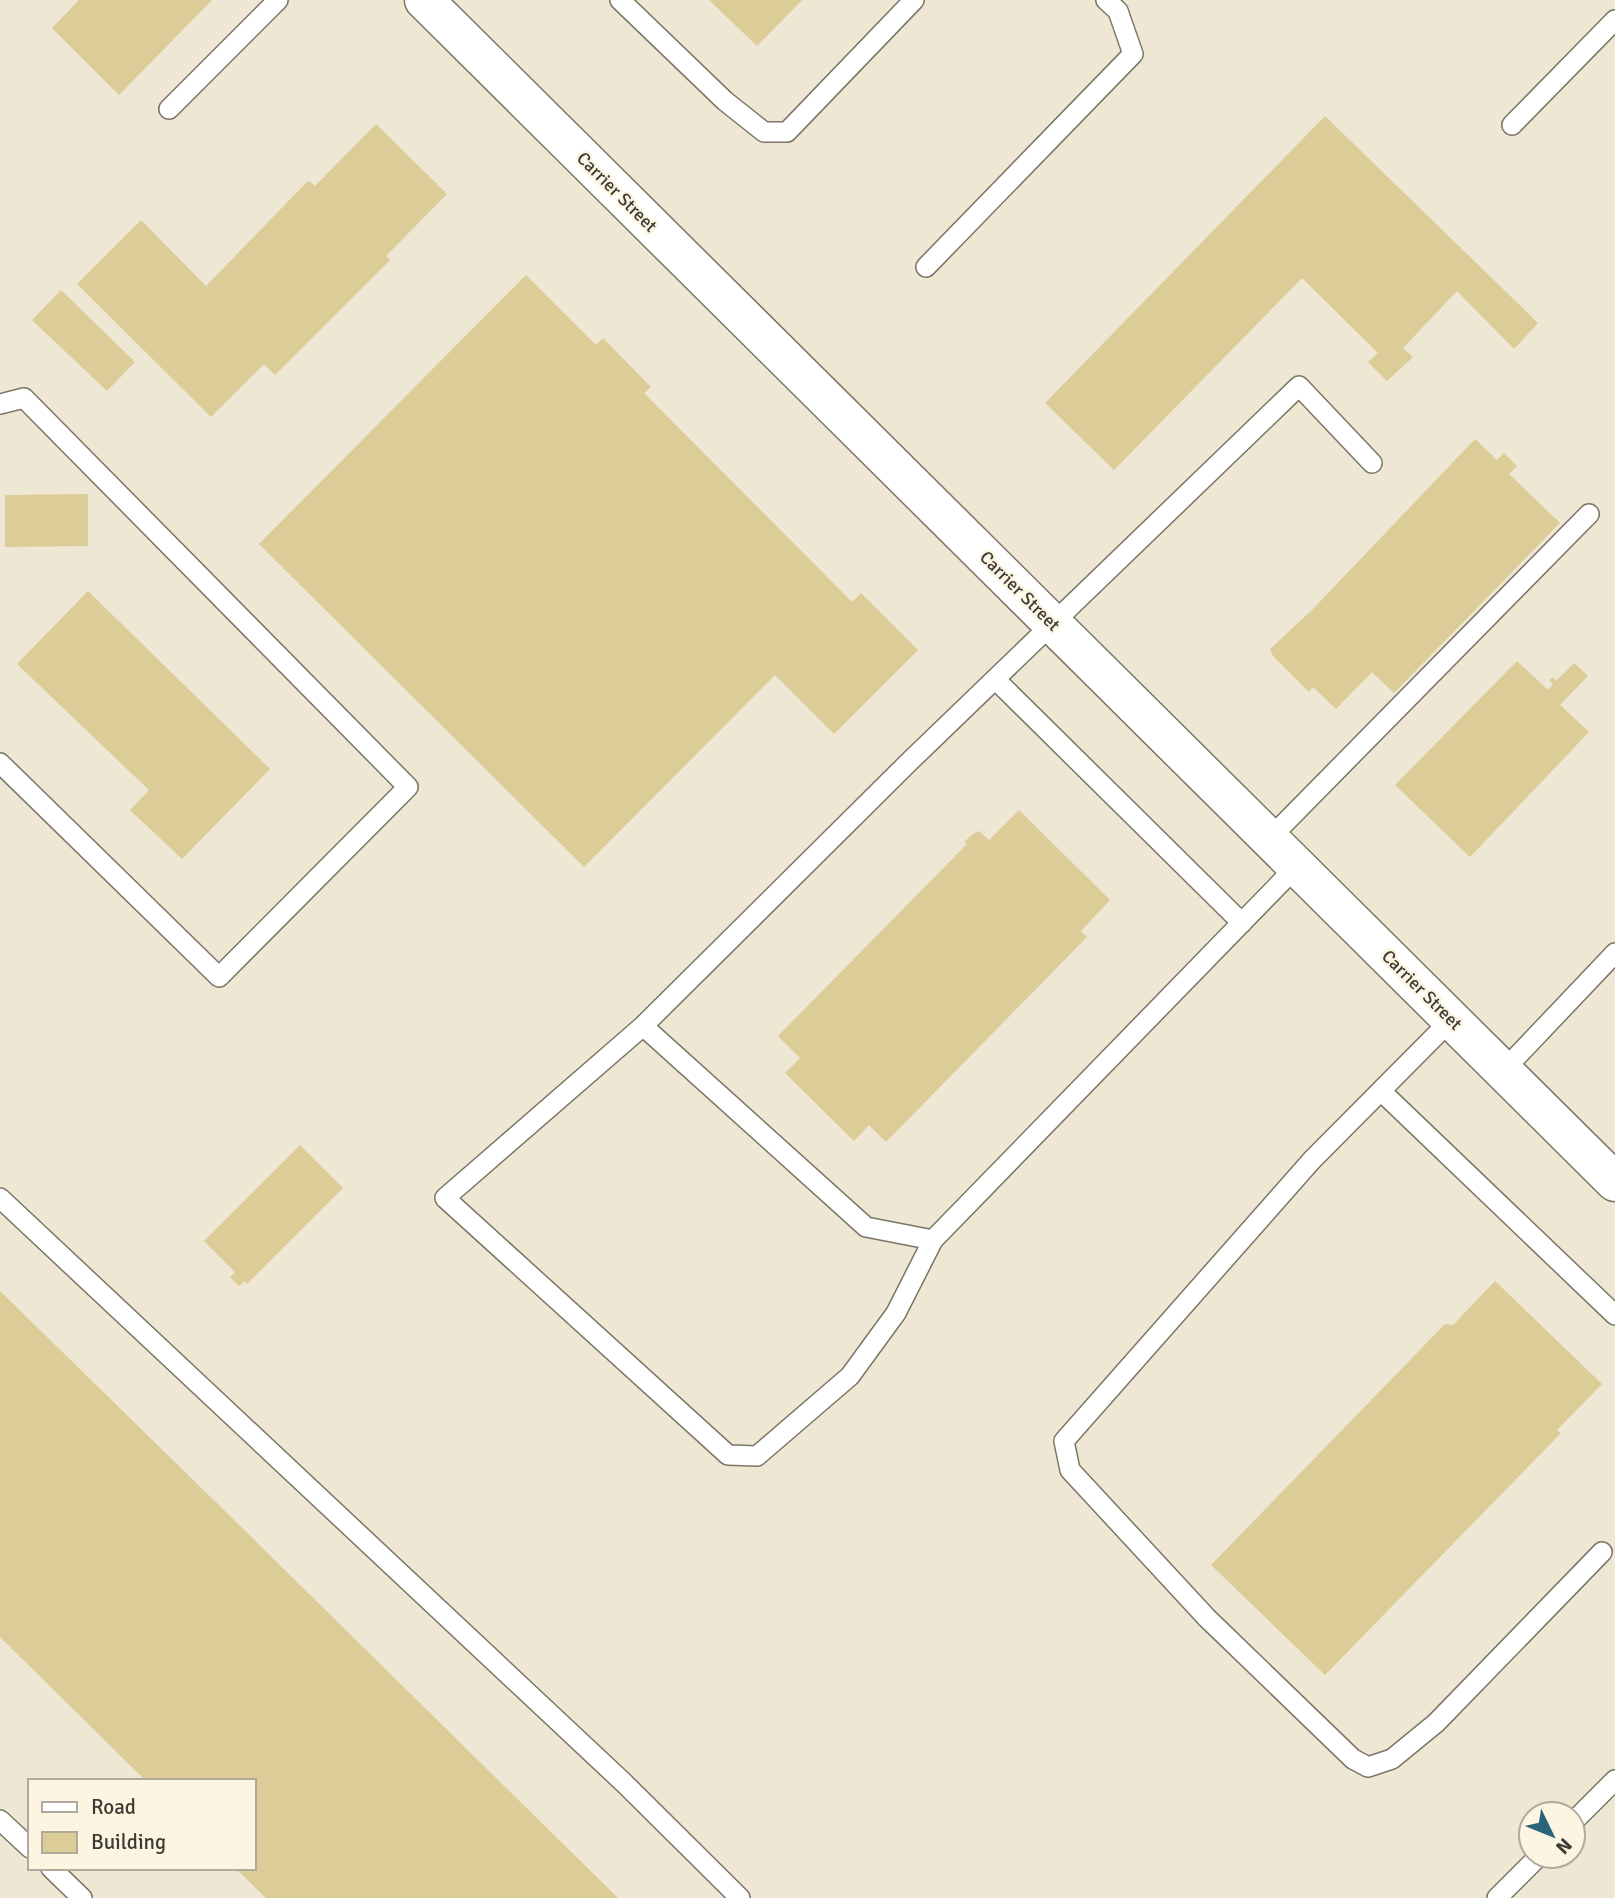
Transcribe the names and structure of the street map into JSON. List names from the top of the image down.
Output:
{
  "streets": {
    "street": ["Carrier Street"]
  },
  "legend": ["Road", "Building"],
  "north": "bottom right"
}
